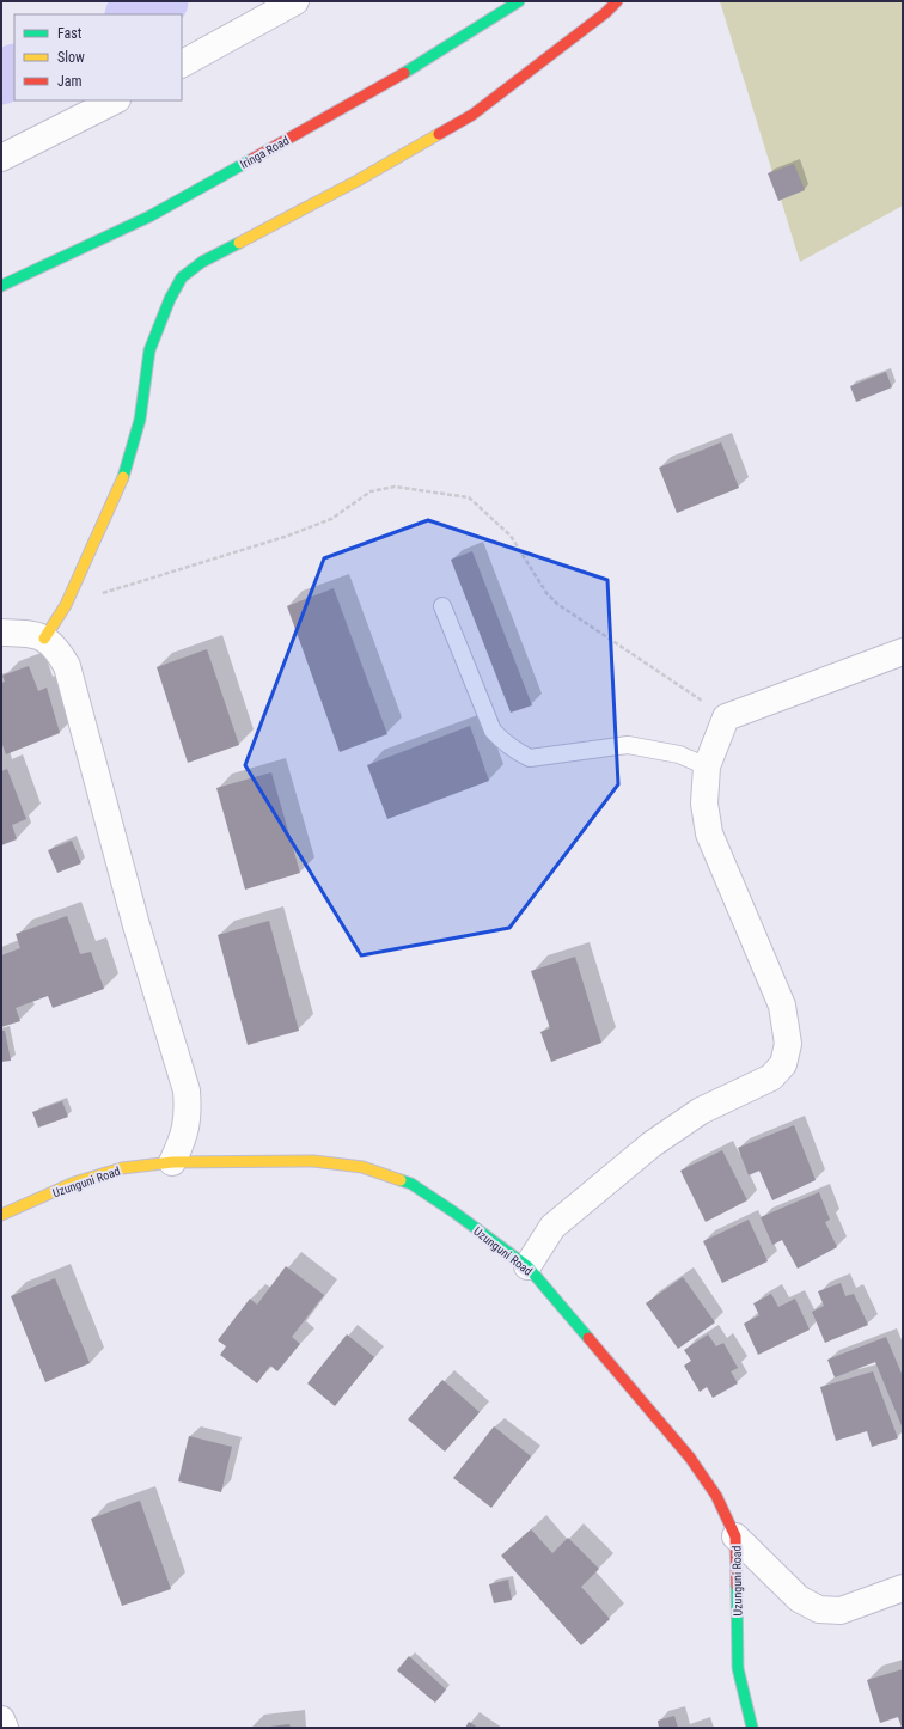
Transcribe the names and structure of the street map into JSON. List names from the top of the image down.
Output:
{
  "streets": {
    "main road": ["Iringa Road", "Uzunguni Road"]
  },
  "legend": ["Fast", "Slow", "Jam"]
}
